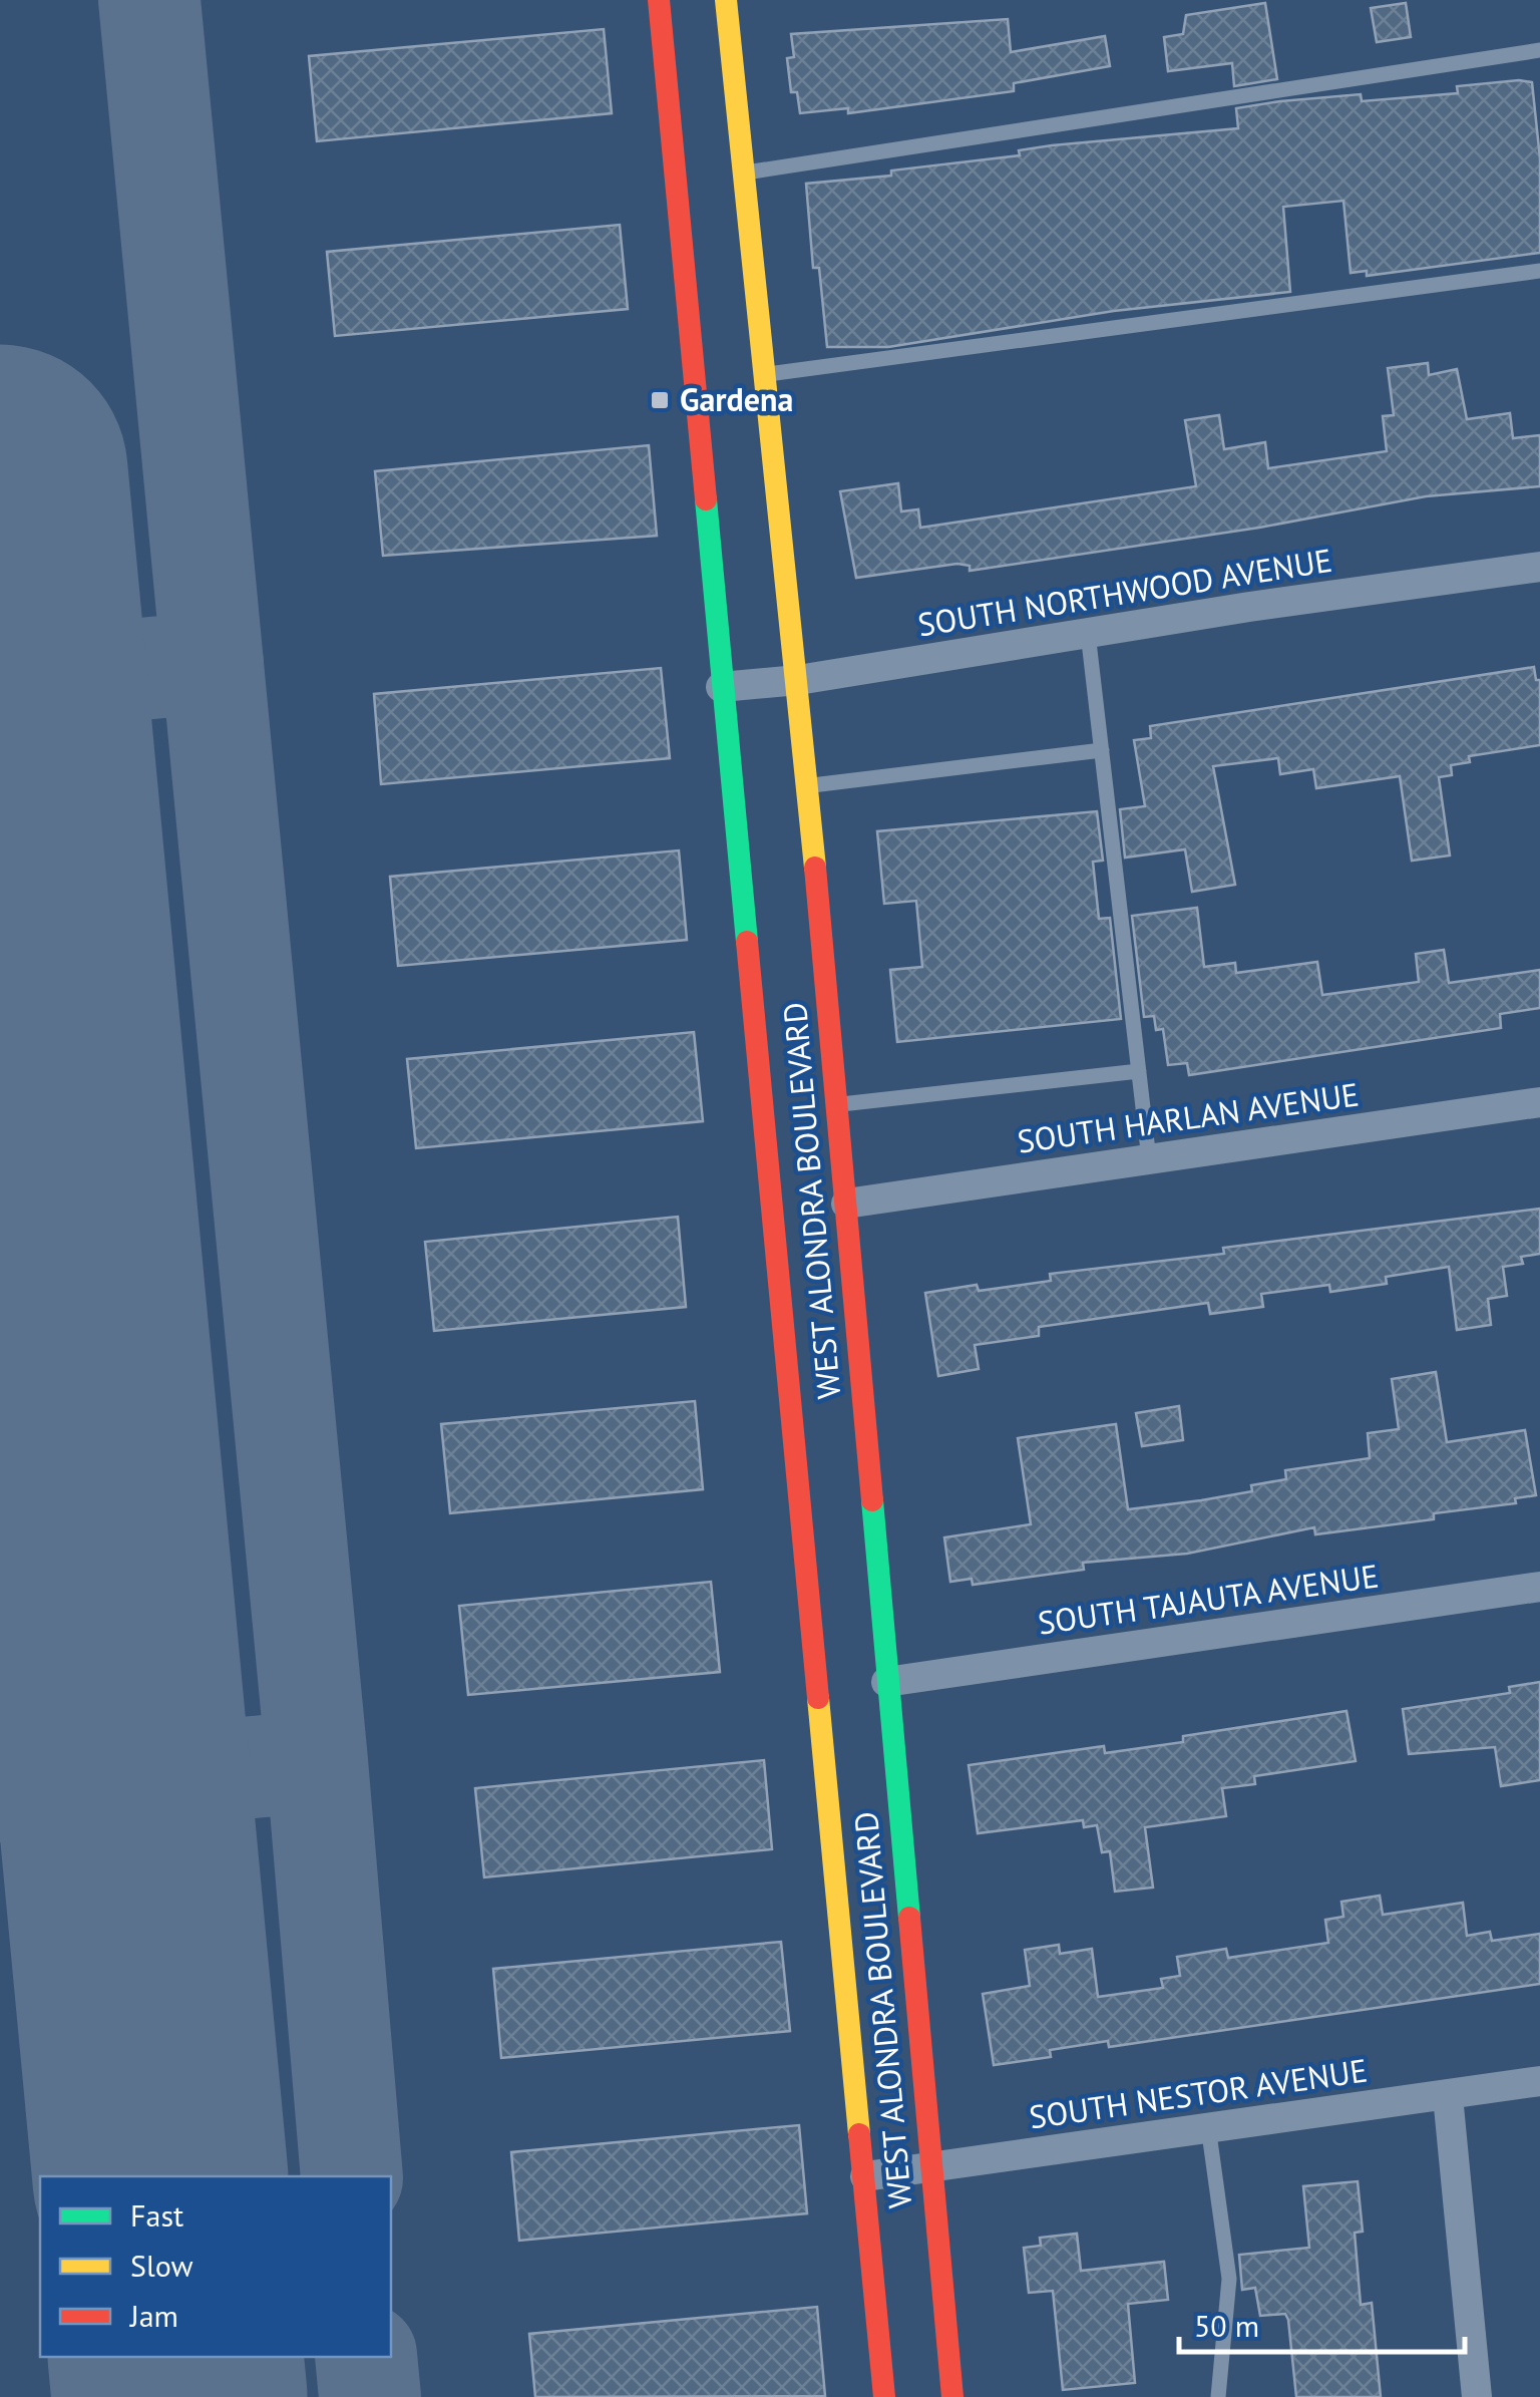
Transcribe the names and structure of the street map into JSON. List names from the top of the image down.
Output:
{
  "streets": {
    "main road": ["WEST ALONDRA BOULEVARD"],
    "street": [
      "SOUTH NORTHWOOD AVENUE",
      "SOUTH HARLAN AVENUE",
      "SOUTH TAJAUTA AVENUE",
      "SOUTH NESTOR AVENUE"
    ]
  },
  "crossings": [
    ["SOUTH NORTHWOOD AVENUE", "WEST ALONDRA BOULEVARD"],
    ["SOUTH HARLAN AVENUE", "WEST ALONDRA BOULEVARD"],
    ["WEST ALONDRA BOULEVARD", "SOUTH TAJAUTA AVENUE"],
    ["WEST ALONDRA BOULEVARD", "SOUTH NESTOR AVENUE"]
  ],
  "places": {
    "transit": ["Gardena"]
  },
  "legend": ["Fast", "Slow", "Jam"],
  "scale_bar": "50 m"
}
